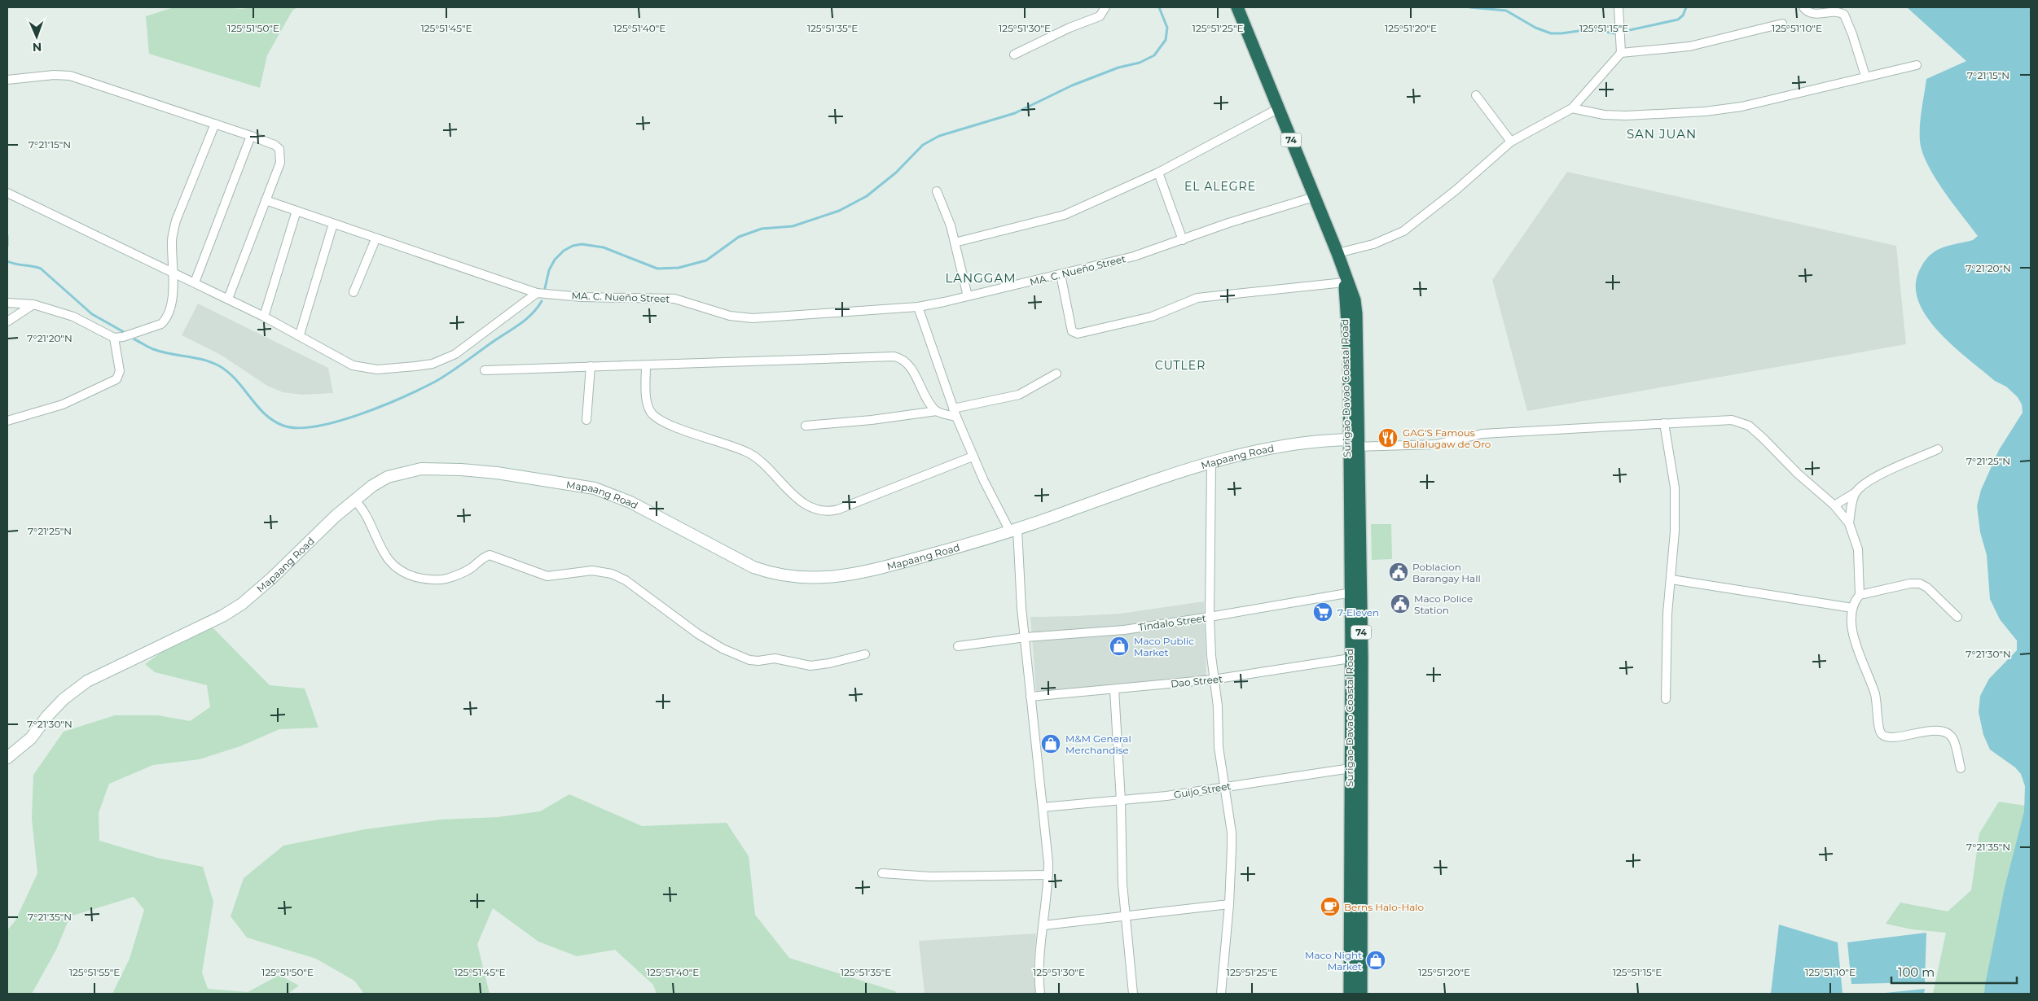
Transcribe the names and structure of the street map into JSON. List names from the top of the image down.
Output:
{
  "streets": {
    "highway": ["74", "Surigao-Davao Coastal Road"],
    "street": [
      "MA. C. Nueño Street",
      "Mapaang Road",
      "Tindalo Street",
      "Dao Street",
      "Guijo Street"
    ]
  },
  "crossings": [
    ["MA. C. Nueño Street", "Surigao-Davao Coastal Road"],
    ["Surigao-Davao Coastal Road", "Mapaang Road"],
    ["Surigao-Davao Coastal Road", "Tindalo Street"],
    ["Surigao-Davao Coastal Road", "Dao Street"],
    ["Surigao-Davao Coastal Road", "Guijo Street"]
  ],
  "districts": [
    "SAN JUAN",
    "EL ALEGRE",
    "LANGGAM",
    "CUTLER"
  ],
  "places": {
    "restaurant": ["GAG'S Famous Bulalugaw de Oro"],
    "public building": ["Poblacion Barangay Hall", "Maco Police Station"],
    "supermarket": ["7-Eleven"],
    "shop": ["Maco Public Market", "M&M General Merchandise", "Maco Night Market"],
    "cafe": ["Berns Halo-Halo"]
  },
  "scale_bar": "100 m",
  "north": "bottom",
  "coordinates": [
    "125°51'50\"E",
    "125°51'45\"E",
    "125°51'40\"E",
    "125°51'35\"E",
    "125°51'30\"E",
    "125°51'25\"E",
    "125°51'20\"E",
    "125°51'15\"E",
    "125°51'10\"E",
    "7°21'15\"N",
    "7°21'20\"N",
    "7°21'25\"N",
    "7°21'30\"N",
    "7°21'35\"N",
    "125°51'55\"E"
  ]
}
